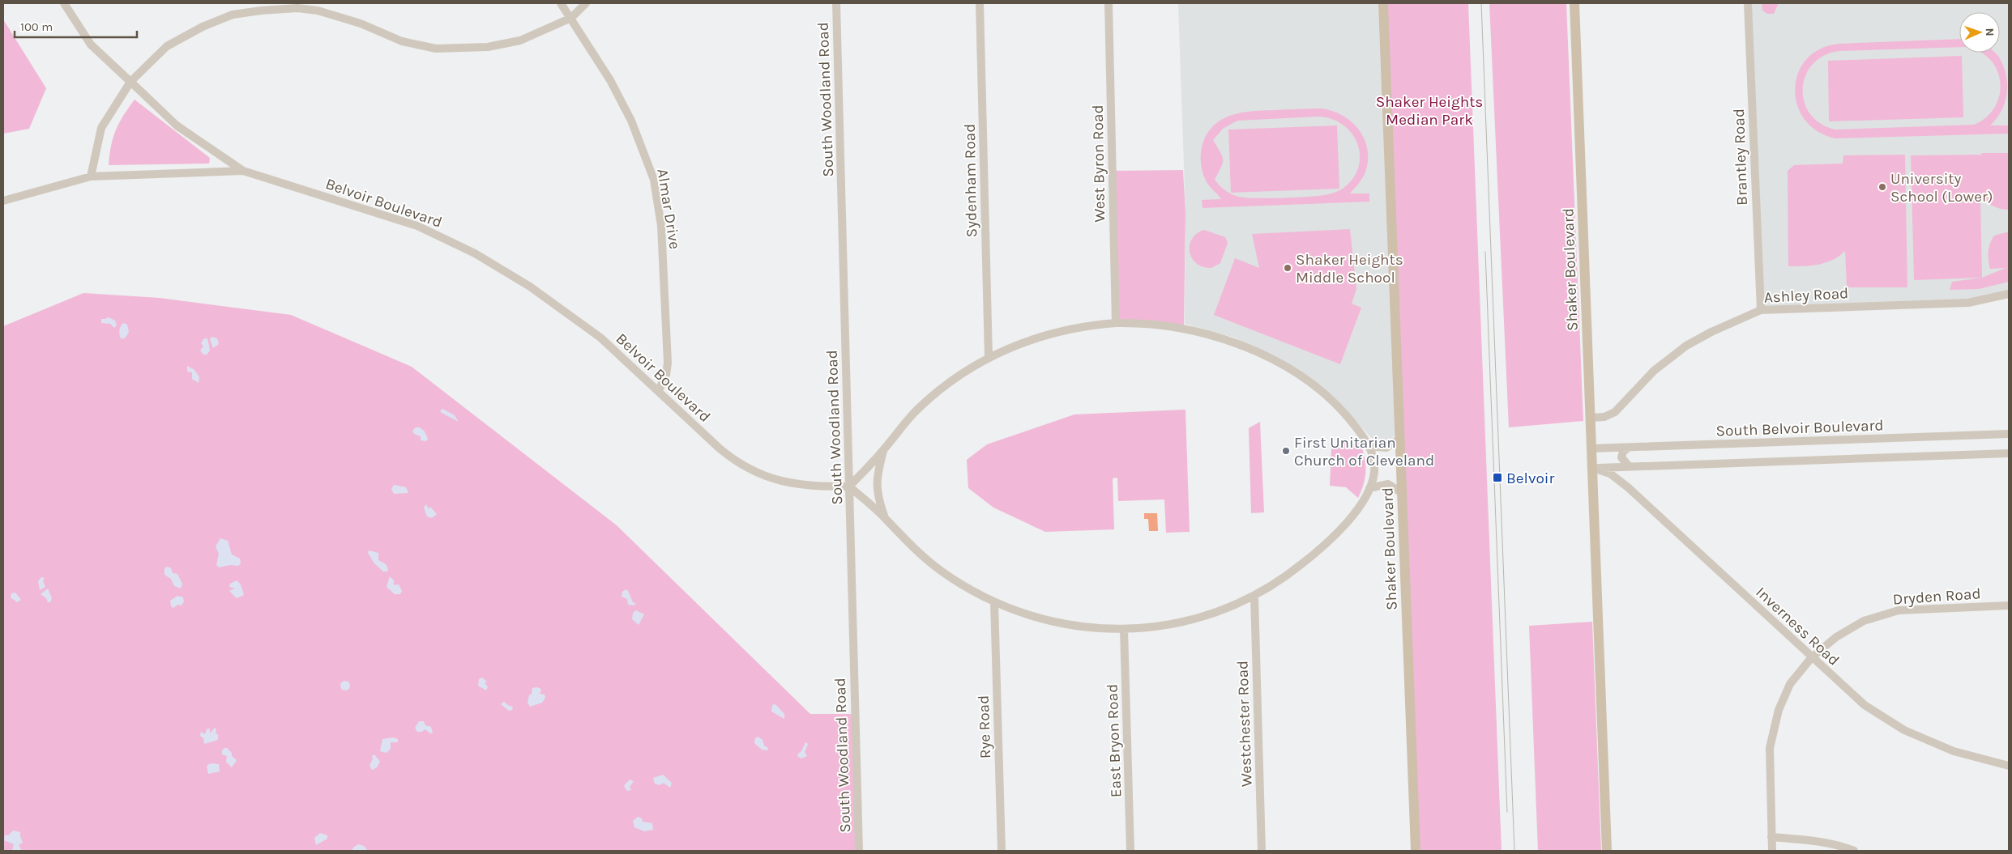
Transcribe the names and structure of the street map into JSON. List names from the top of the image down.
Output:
{
  "streets": {
    "main road": ["Shaker Boulevard"],
    "street": [
      "South Woodland Road",
      "Brantley Road",
      "West Byron Road",
      "Sydenham Road",
      "Belvoir Boulevard",
      "Almar Drive",
      "Ashley Road",
      "South Belvoir Boulevard",
      "Dryden Road",
      "Inverness Road",
      "Westchester Road",
      "Rye Road",
      "East Bryon Road"
    ]
  },
  "crossings": [
    ["South Woodland Road", "Belvoir Boulevard"],
    ["Brantley Road", "Ashley Road"],
    ["Belvoir Boulevard", "Almar Drive"],
    ["Shaker Boulevard", "Ashley Road"],
    ["Shaker Boulevard", "South Belvoir Boulevard"],
    ["Shaker Boulevard", "Inverness Road"],
    ["Dryden Road", "Inverness Road"]
  ],
  "parks": ["Shaker Heights Median Park"],
  "places": {
    "other": ["University School (Lower)", "Shaker Heights Middle School", "First Unitarian Church of Cleveland"],
    "transit": ["Belvoir"]
  },
  "scale_bar": "100 m",
  "north": "right"
}
